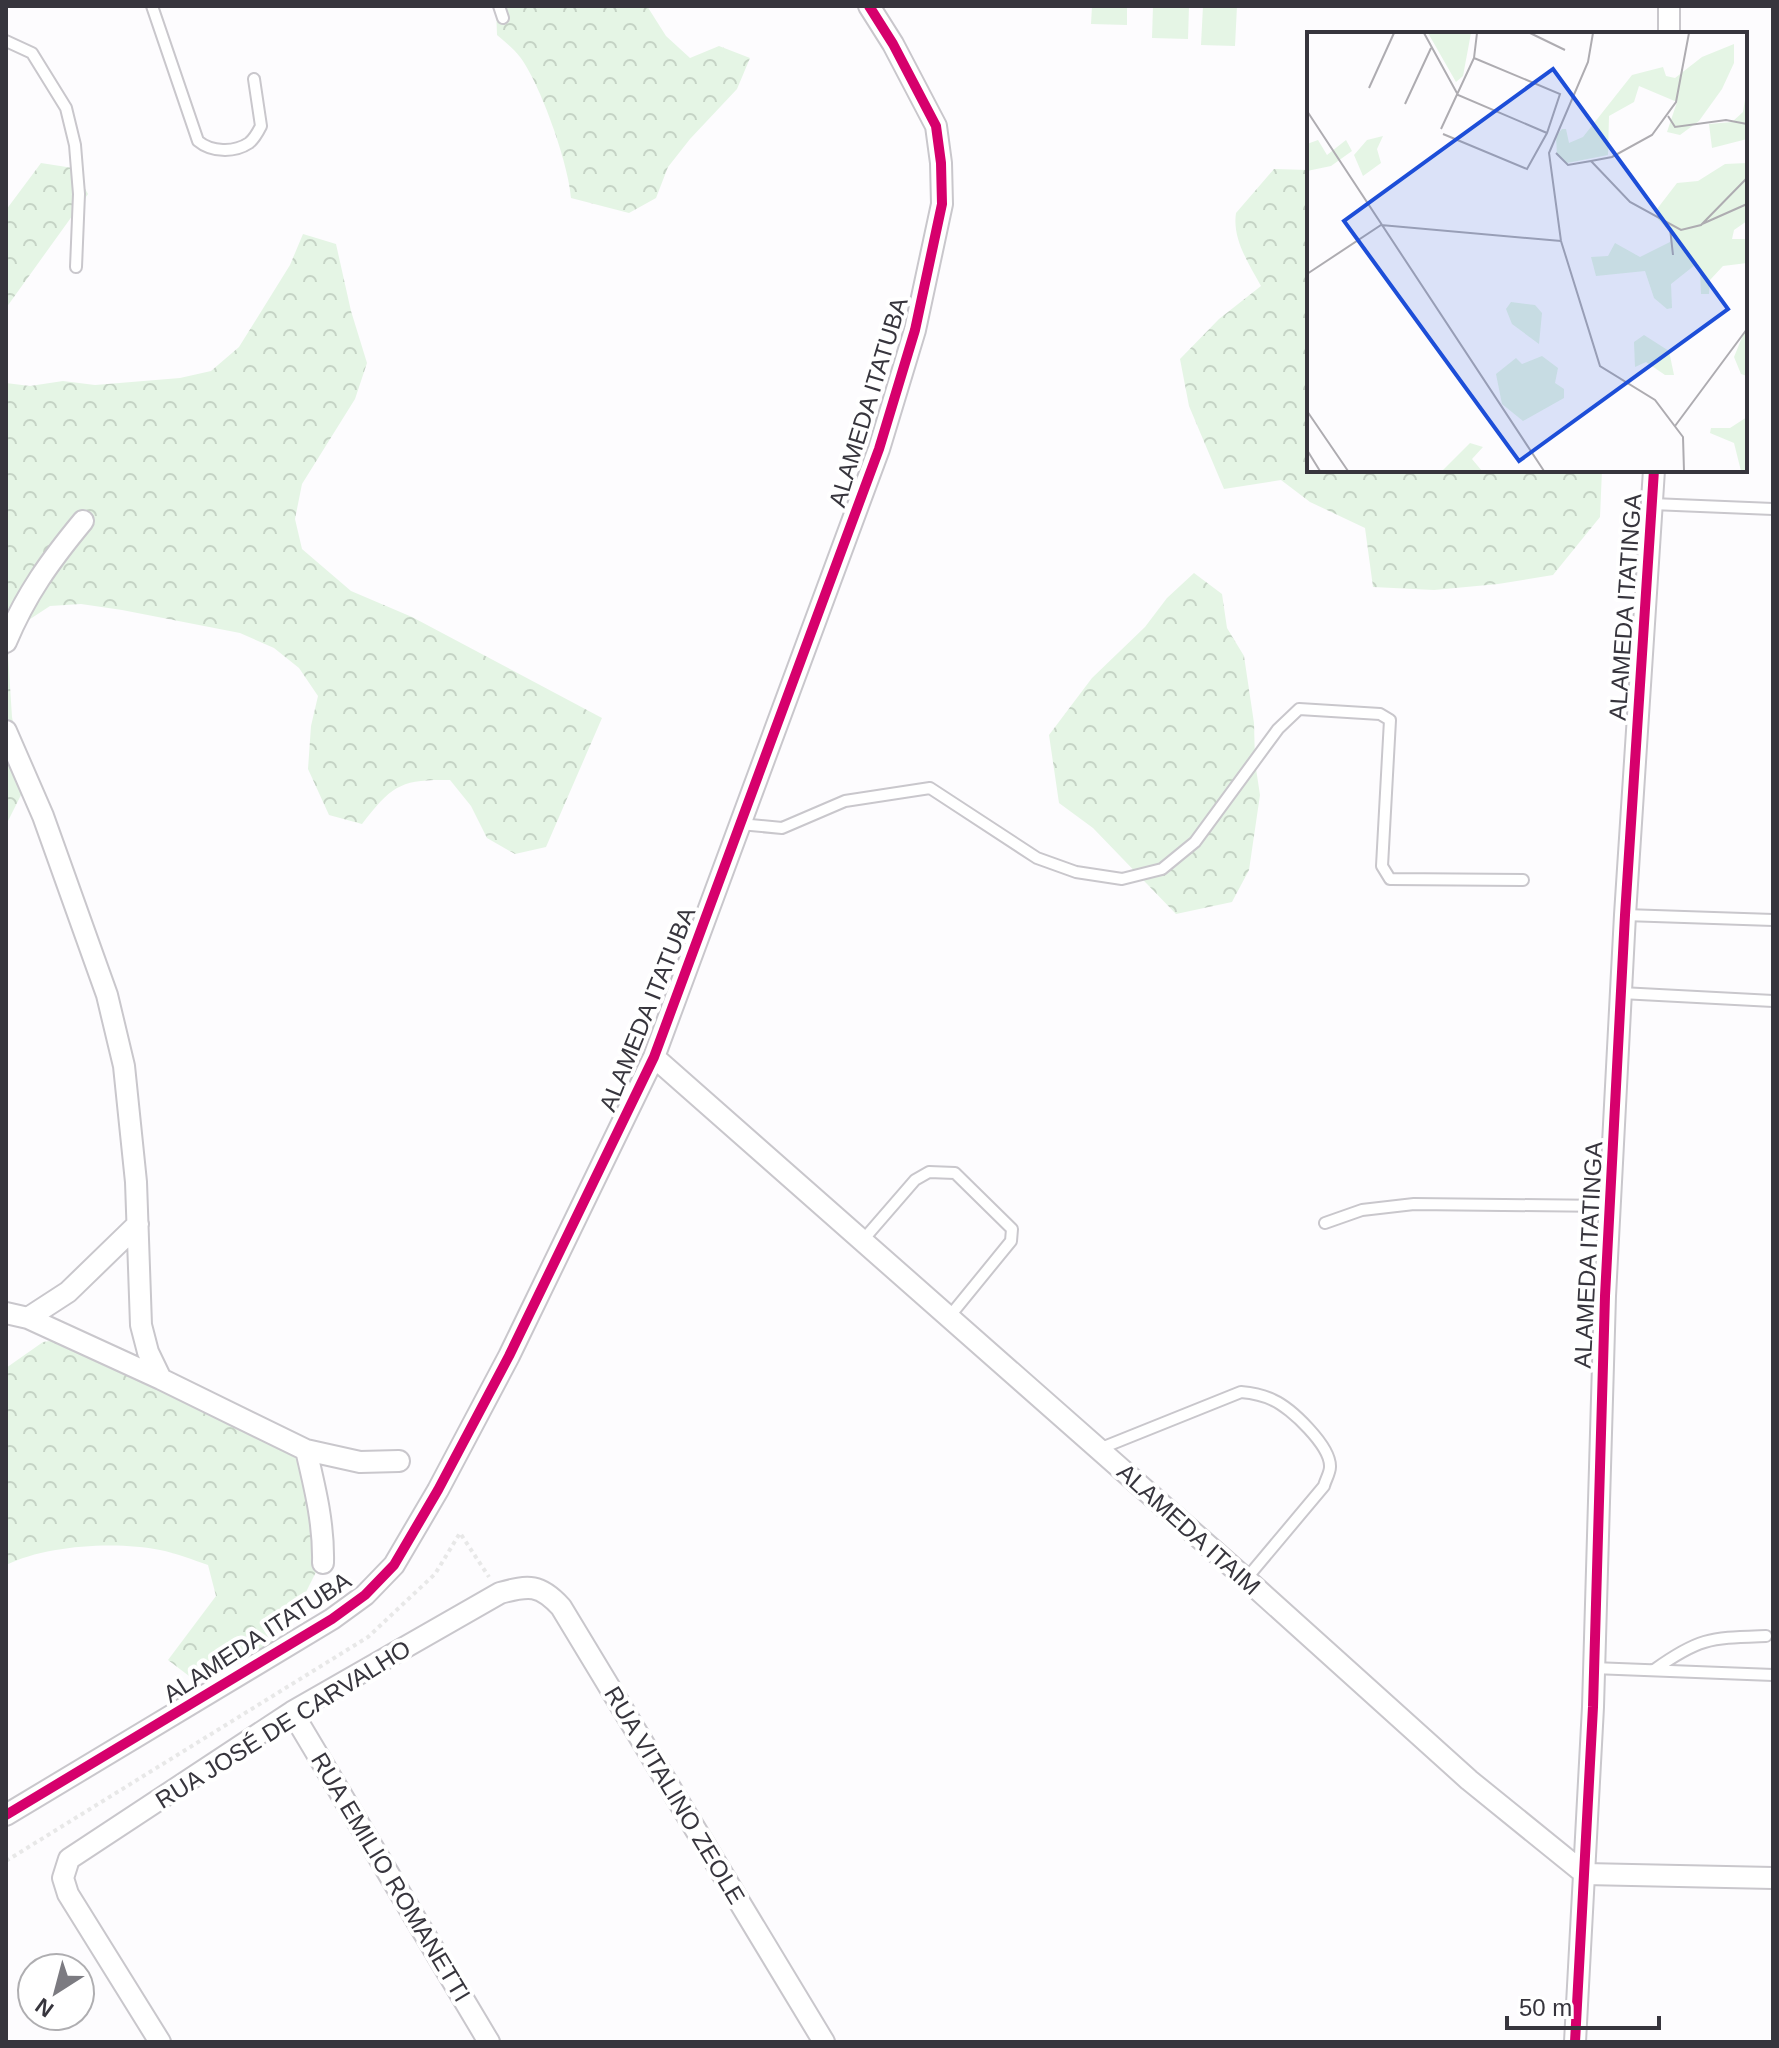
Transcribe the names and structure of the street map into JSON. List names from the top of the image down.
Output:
{
  "streets": {
    "street": [
      "ALAMEDA ITATUBA",
      "ALAMEDA ITATINGA",
      "ALAMEDA ITAIM",
      "RUA JOSÉ DE CARVALHO",
      "RUA VITALINO ZEOLE",
      "RUA EMILIO ROMANETTI"
    ]
  },
  "crossings": [
    ["ALAMEDA ITATUBA", "ALAMEDA ITAIM"],
    ["ALAMEDA ITATINGA", "ALAMEDA ITAIM"],
    ["RUA JOSÉ DE CARVALHO", "RUA VITALINO ZEOLE"],
    ["RUA JOSÉ DE CARVALHO", "RUA EMILIO ROMANETTI"]
  ],
  "scale_bar": "50 m",
  "north": "bottom left"
}
